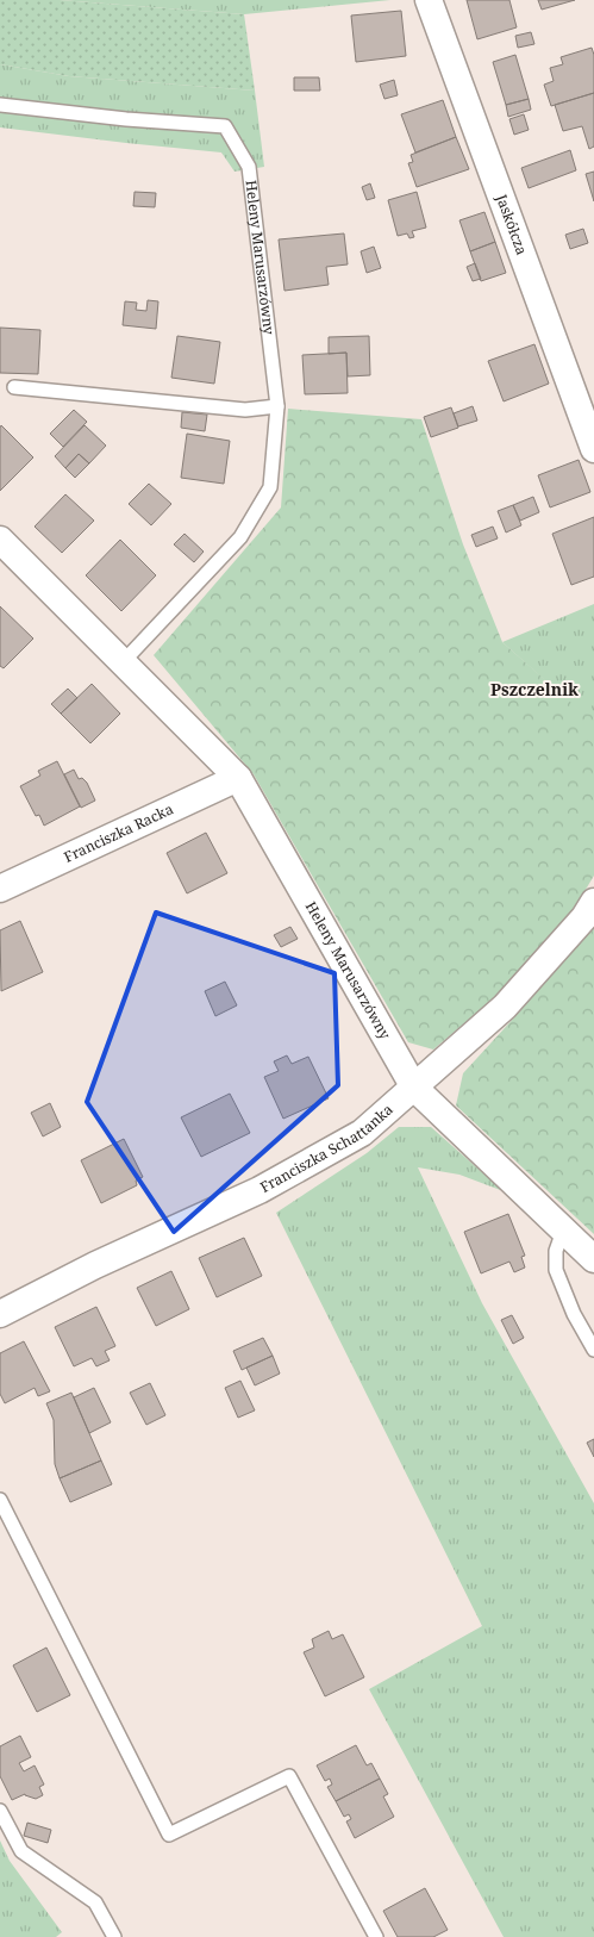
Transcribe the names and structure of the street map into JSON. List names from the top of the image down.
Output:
{
  "streets": {
    "street": [
      "Jaskółcza",
      "Heleny Marusarzówny",
      "Franciszka Racka",
      "Franciszka Schattanka"
    ]
  },
  "crossings": [
    ["Heleny Marusarzówny", "Franciszka Racka"],
    ["Heleny Marusarzówny", "Franciszka Schattanka"]
  ],
  "districts": ["Pszczelnik"]
}
